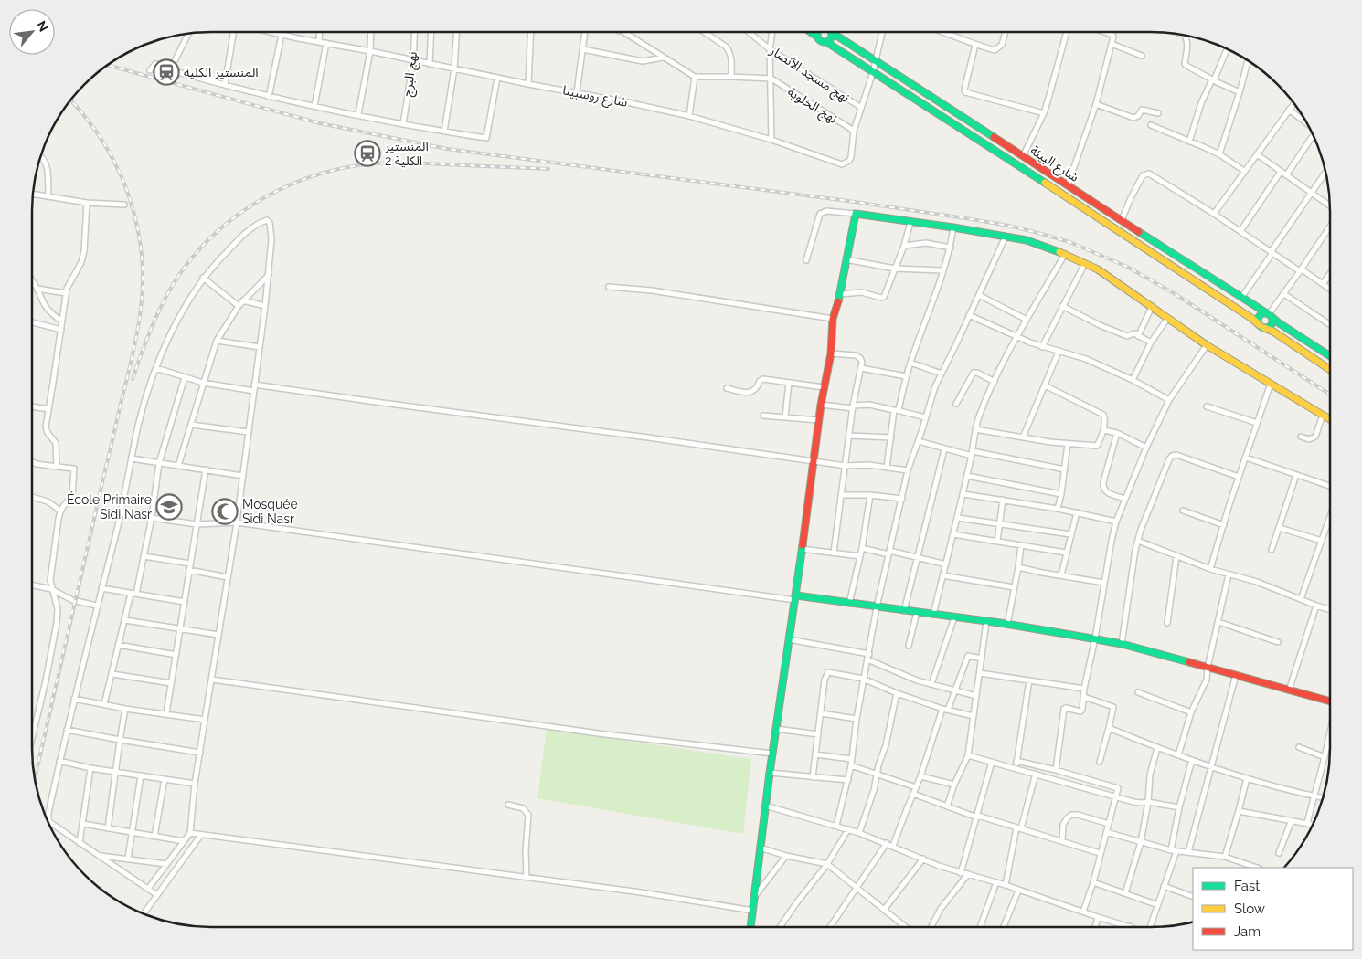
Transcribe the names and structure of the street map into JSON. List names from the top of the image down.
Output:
{
  "streets": {
    "street": [
      "نهج البرج",
      "نهج مسجد الأنصار",
      "شارع روسبينا",
      "نهج الخلوية",
      "شارع البيئة"
    ]
  },
  "crossings": [
    ["نهج البرج", "شارع روسبينا"],
    ["نهج مسجد الأنصار", "شارع روسبينا"],
    ["شارع روسبينا", "نهج الخلوية"],
    ["شارع روسبينا", "شارع البيئة"]
  ],
  "places": {
    "station": ["المنستير الكلية", "المنستير الكلية 2"],
    "school or university": ["École Primaire Sidi Nasr"],
    "mosque": ["Mosquée Sidi Nasr"]
  },
  "legend": ["Fast", "Slow", "Jam"],
  "north": "top right"
}
